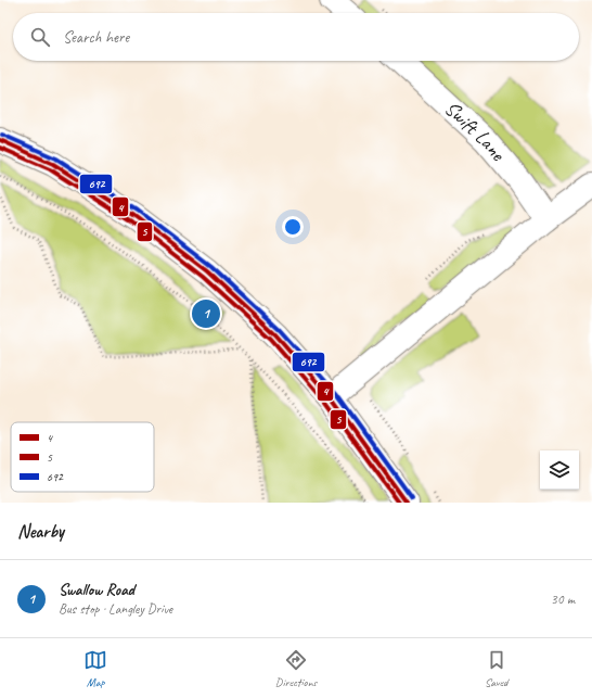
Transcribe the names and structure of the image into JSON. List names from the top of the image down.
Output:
{
  "streets": {
    "street": ["Swift Lane"]
  },
  "lines": ["transit line 692", "transit line 4", "transit line 5"],
  "legend": ["4", "5", "692"],
  "page": {
    "search": "Search here",
    "pins": "1",
    "heading": "Nearby",
    "list": [
      {
        "mark": "1",
        "name": "Swallow Road",
        "note": "Bus stop · Langley Drive",
        "value": "30 m"
      }
    ],
    "nav": ["Map", "Directions", "Saved"]
  }
}
